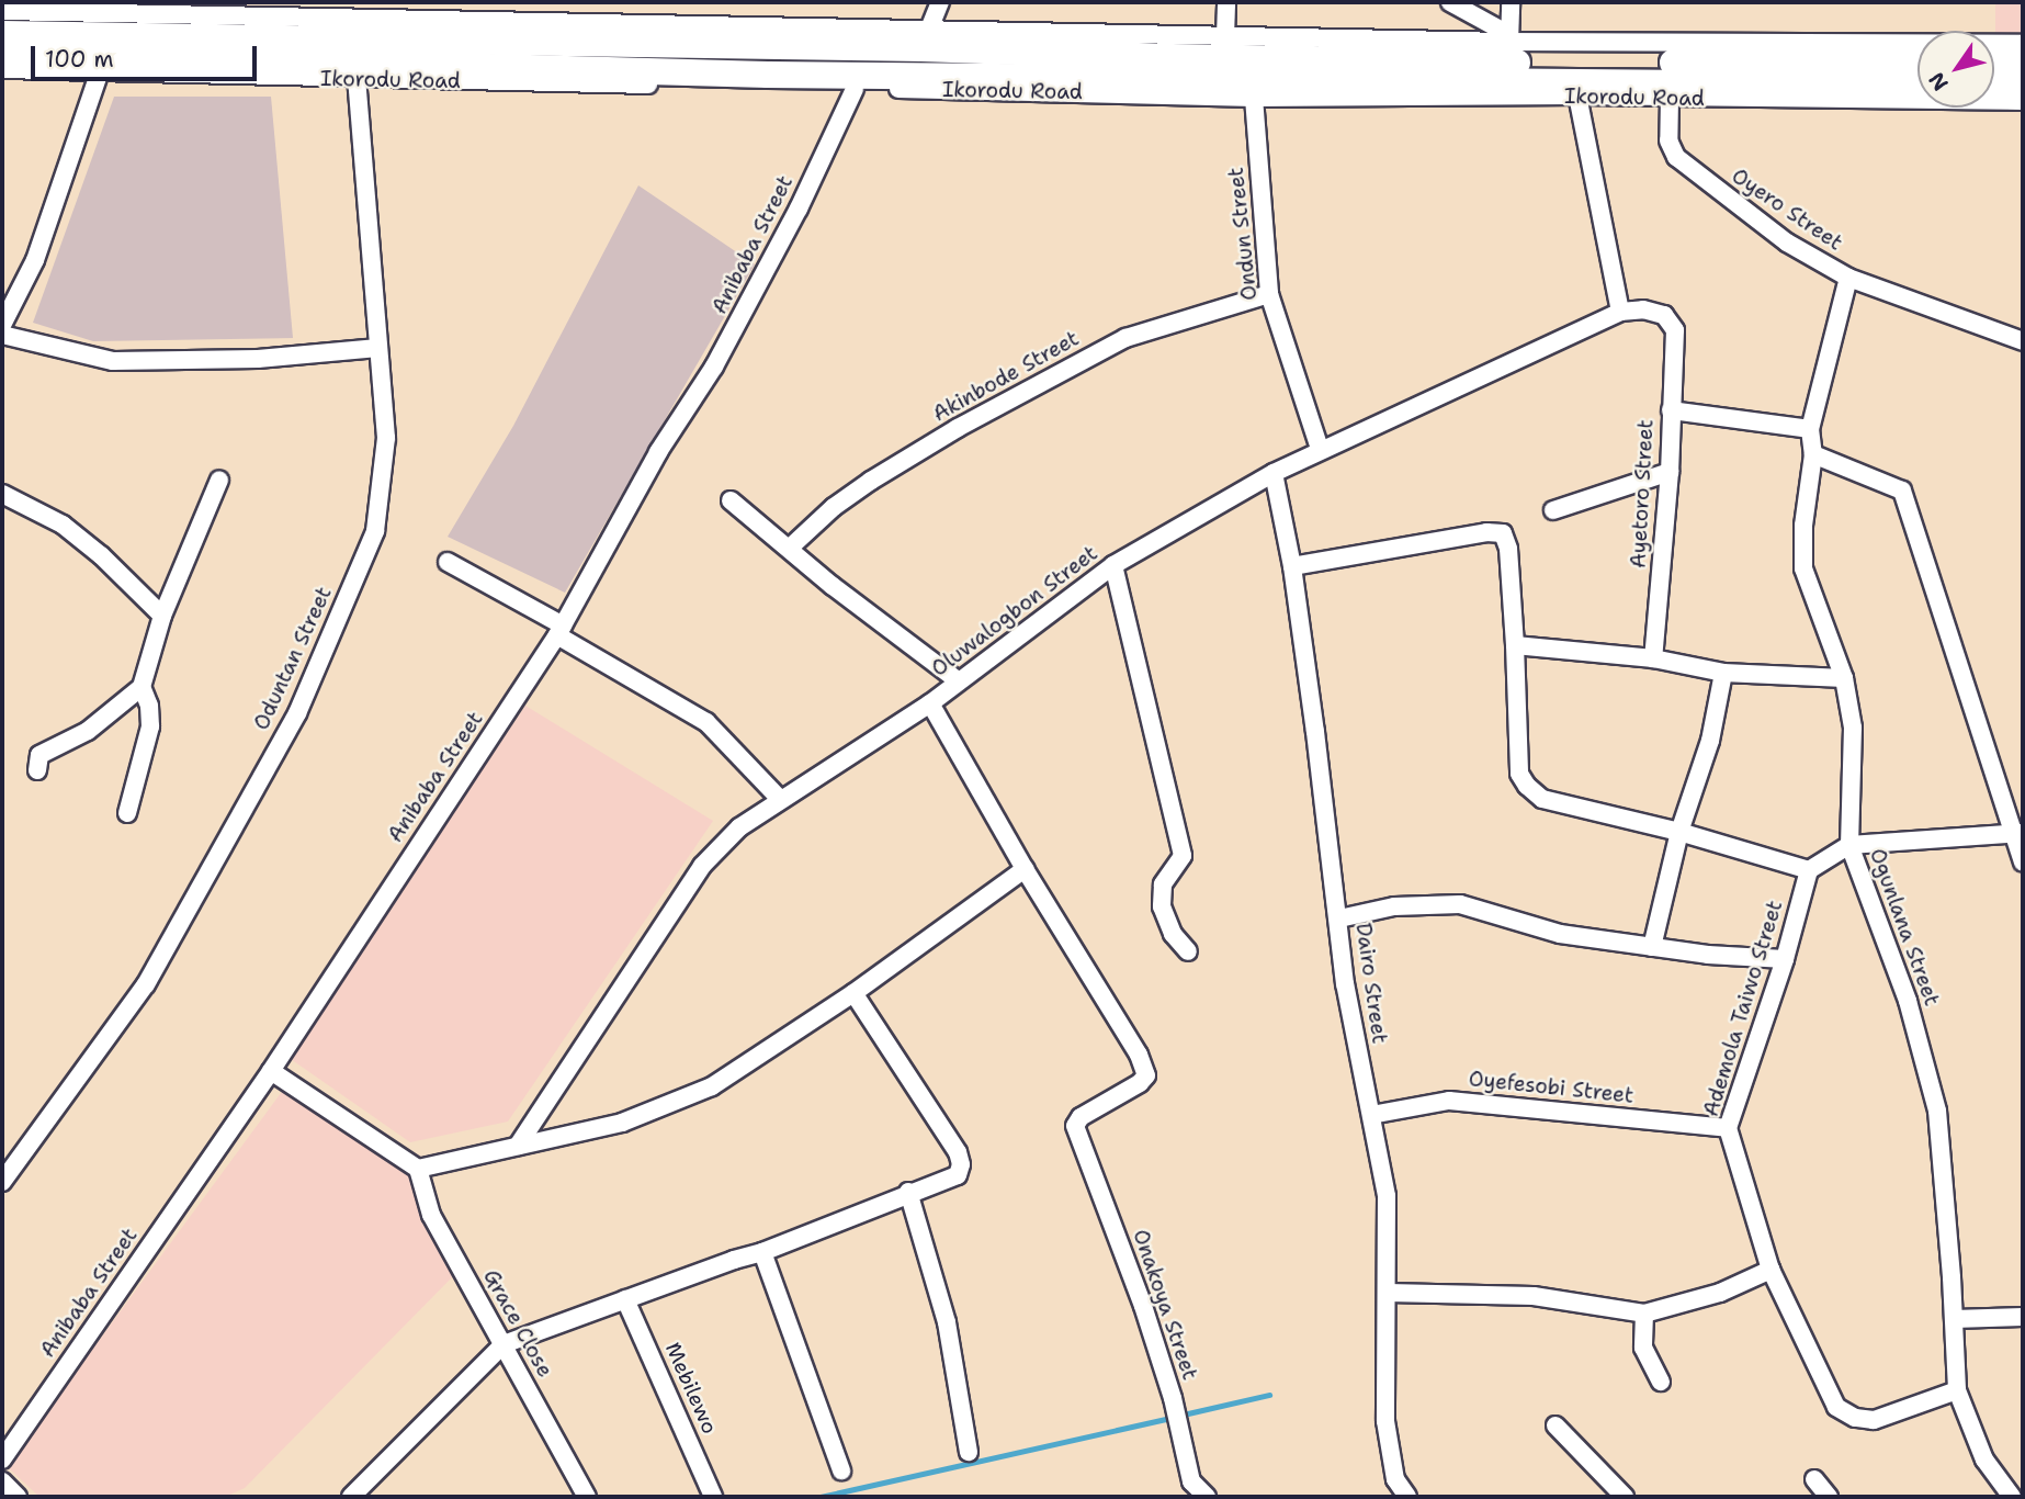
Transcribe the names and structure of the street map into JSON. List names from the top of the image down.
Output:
{
  "streets": {
    "highway": ["Ikorodu Road"],
    "street": [
      "Oyero Street",
      "Ondun Street",
      "Anibaba Street",
      "Akinbode Street",
      "Ayetoro Street",
      "Oluwalogbon Street",
      "Oduntan Street",
      "Ogunlana Street",
      "Dairo Street",
      "Ademola Taiwo Street",
      "Oyefesobi Street",
      "Onakoya Street",
      "Grace Close",
      "Mebilewo"
    ]
  },
  "crossings": [
    ["Ikorodu Road", "Oyero Street"],
    ["Ikorodu Road", "Ondun Street"],
    ["Ikorodu Road", "Anibaba Street"],
    ["Ikorodu Road", "Oduntan Street"],
    ["Oyero Street", "Ogunlana Street"],
    ["Ondun Street", "Akinbode Street"],
    ["Ondun Street", "Oluwalogbon Street"],
    ["Ayetoro Street", "Oluwalogbon Street"],
    ["Oluwalogbon Street", "Dairo Street"],
    ["Ogunlana Street", "Ademola Taiwo Street"],
    ["Dairo Street", "Oyefesobi Street"],
    ["Ademola Taiwo Street", "Oyefesobi Street"]
  ],
  "scale_bar": "100 m",
  "north": "bottom left"
}
